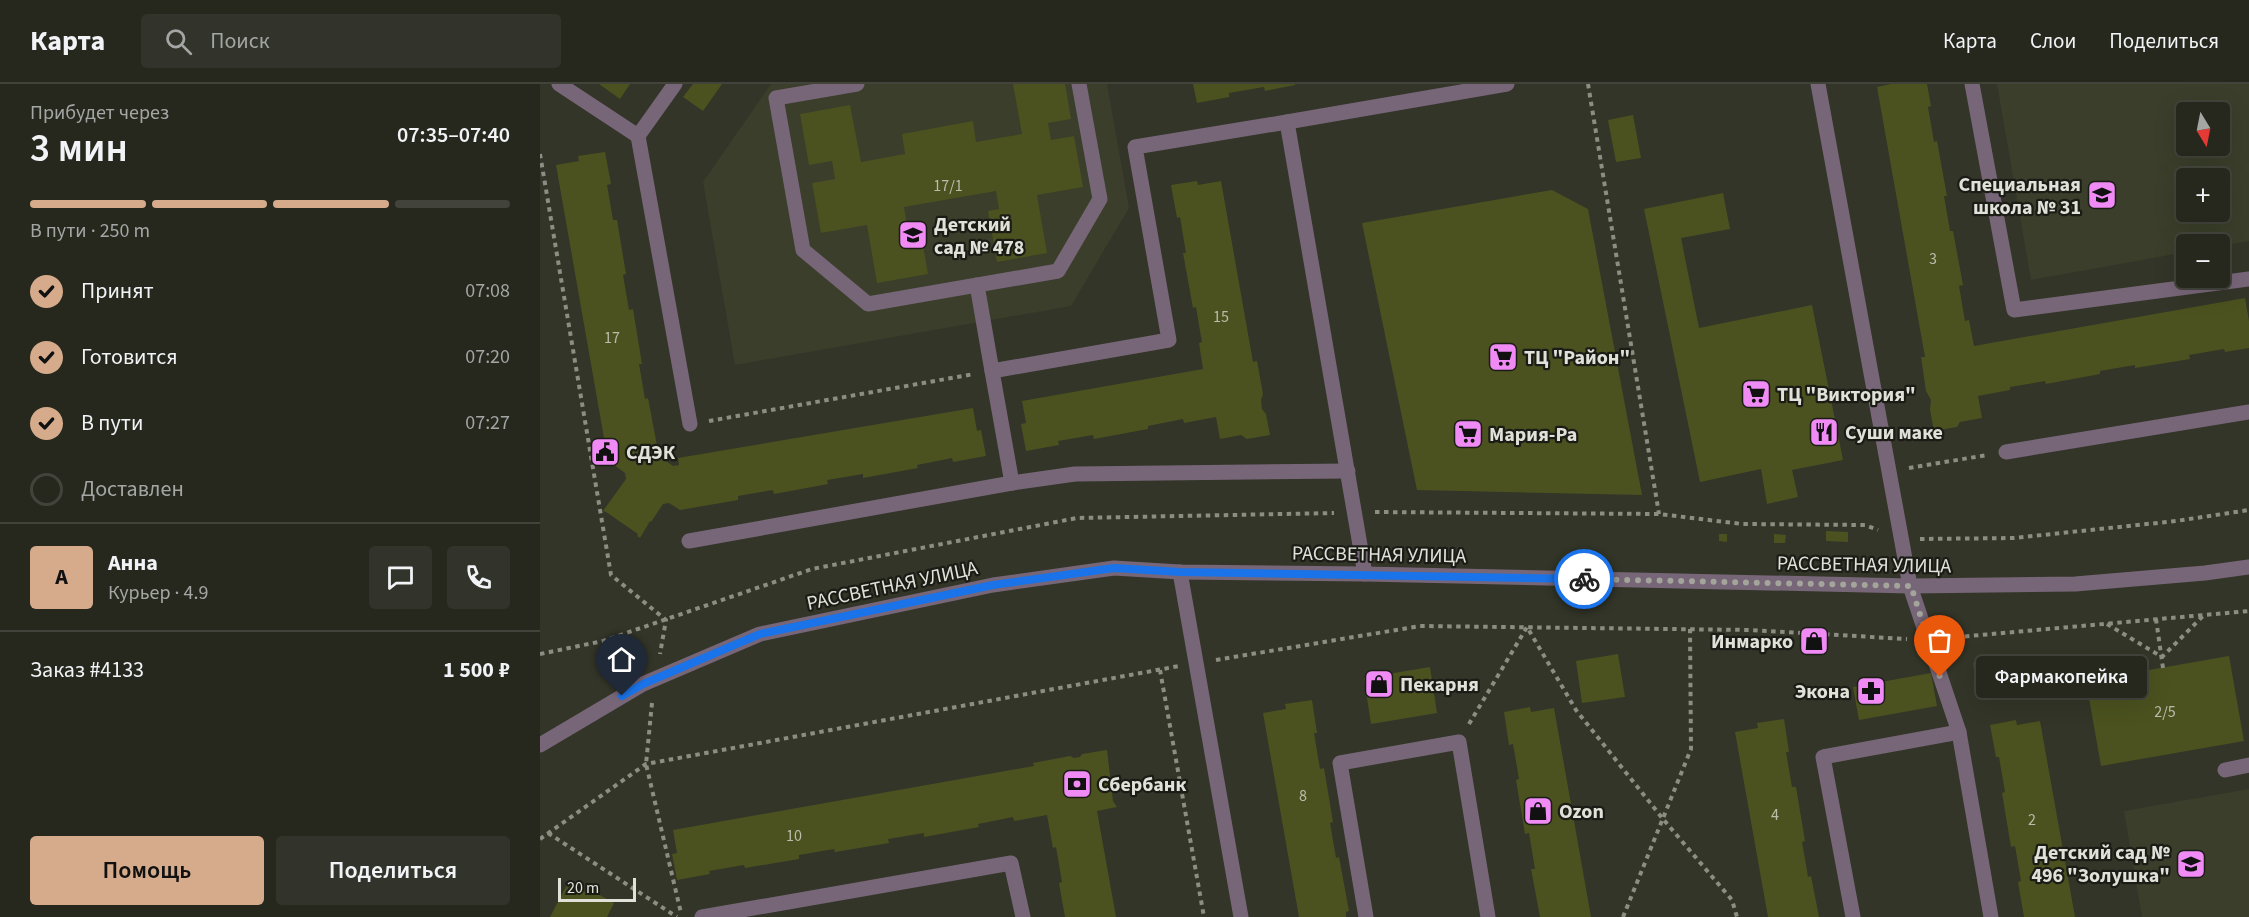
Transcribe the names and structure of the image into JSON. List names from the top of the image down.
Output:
{
  "streets": {
    "street": ["РАССВЕТНАЯ УЛИЦА"]
  },
  "places": {
    "school or university": ["Специальная школа № 31", "Детский сад № 478", "Детский сад № 496 \"Золушка\""],
    "supermarket": ["ТЦ \"Район\"", "ТЦ \"Виктория\"", "Мария-Ра"],
    "restaurant": ["Суши маке"],
    "public building": ["СДЭК"],
    "shop": ["Инмарко", "Пекарня", "Ozon"],
    "other": ["Фармакопейка"],
    "pharmacy": ["Экона"],
    "bank": ["Сбербанк"]
  },
  "house_numbers": [
    "17/1",
    "3",
    "15",
    "17",
    "2/5",
    "8",
    "4",
    "2",
    "10"
  ],
  "scale_bar": "20 m",
  "north": "bottom",
  "page": {
    "header": "Карта",
    "search": "Поиск",
    "nav": ["Карта", "Слои", "Поделиться"],
    "heading": ["3 мин", "Прибудет через", "07:35–07:40"],
    "panel": [
      "Анна",
      "Курьер · 4.9",
      "Заказ #4133",
      "1 500 ₽"
    ],
    "map_buttons": ["+", "−"],
    "bar": "В пути · 250 m",
    "list": [
      ["Принят", "07:08"],
      ["Готовится", "07:20"],
      ["В пути", "07:27"],
      "Доставлен"
    ],
    "round": "А",
    "bubble": "Фармакопейка",
    "buttons": ["Помощь", "Поделиться"],
    "scale": "20 m"
  }
}
